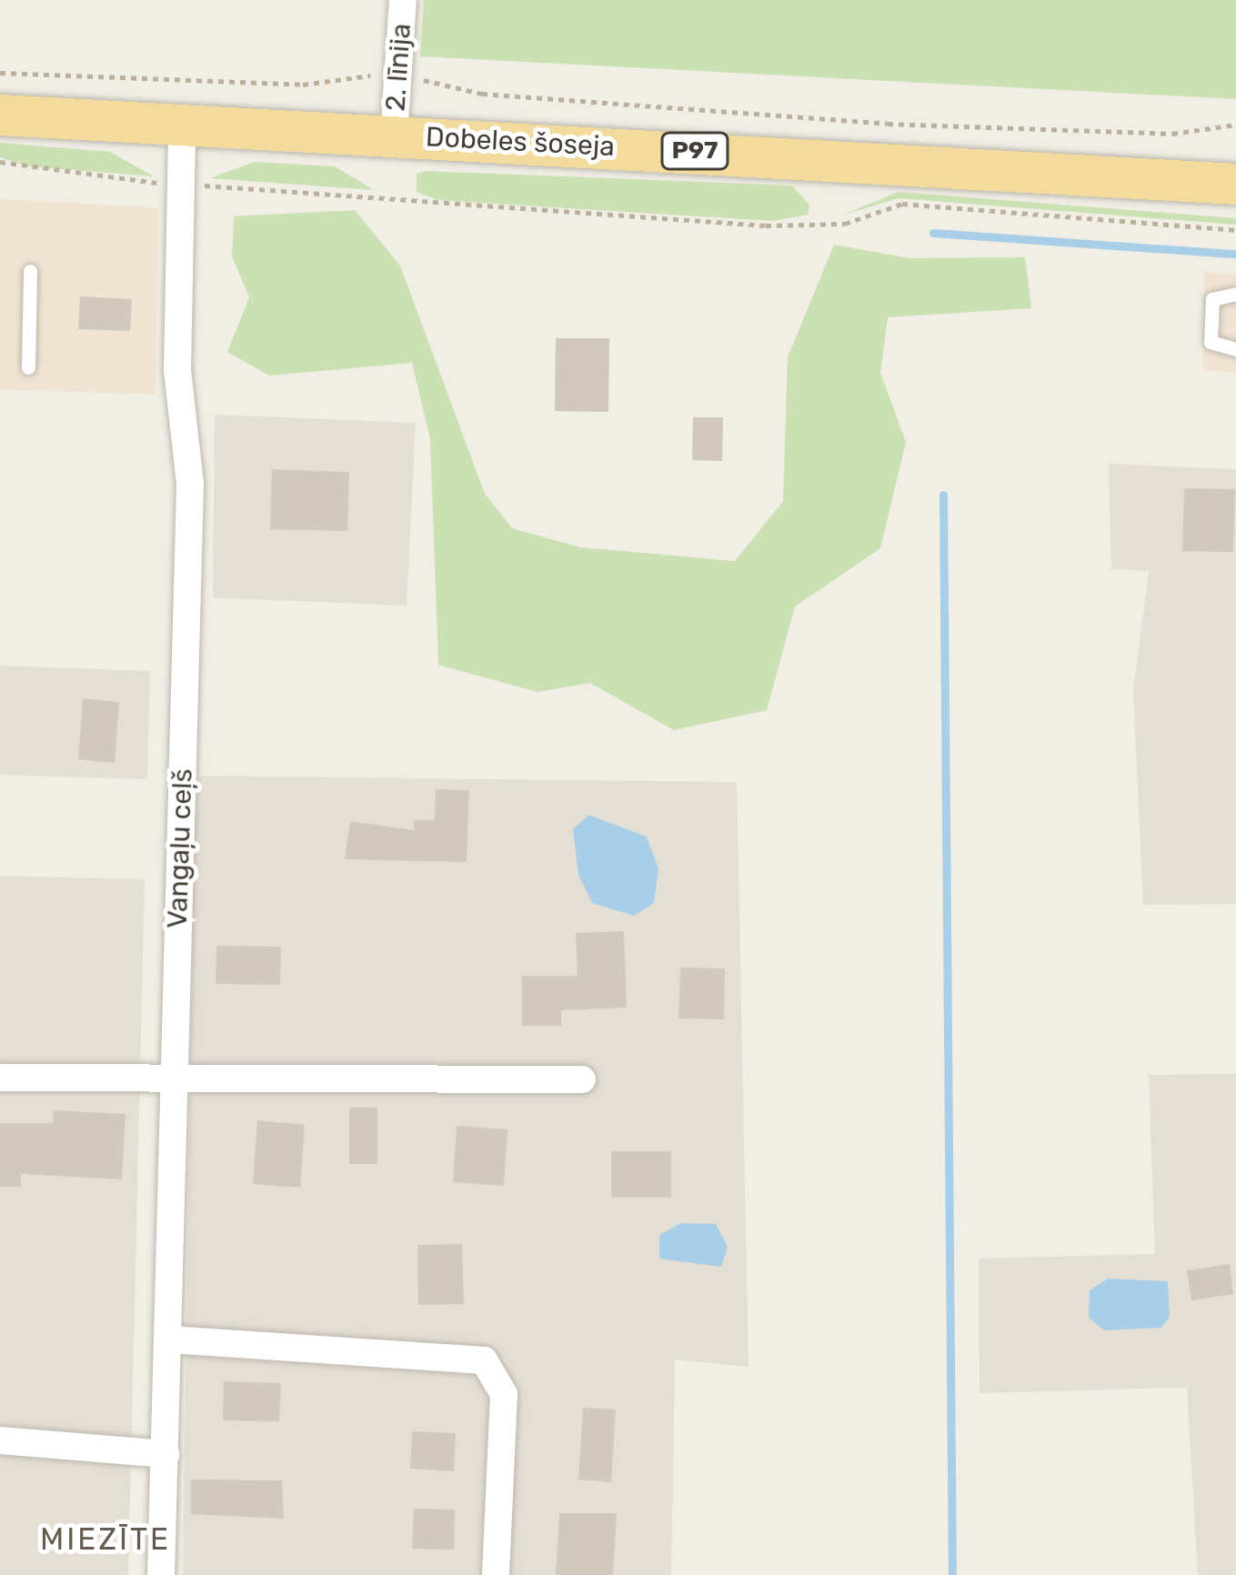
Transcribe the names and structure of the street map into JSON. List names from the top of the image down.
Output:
{
  "streets": {
    "main road": ["Dobeles šoseja", "P97"],
    "street": ["2. līnija", "Vangaļu ceļš"]
  },
  "crossings": [
    ["2. līnija", "Dobeles šoseja"],
    ["Dobeles šoseja", "Vangaļu ceļš"]
  ],
  "districts": ["MIEZĪTE"]
}
